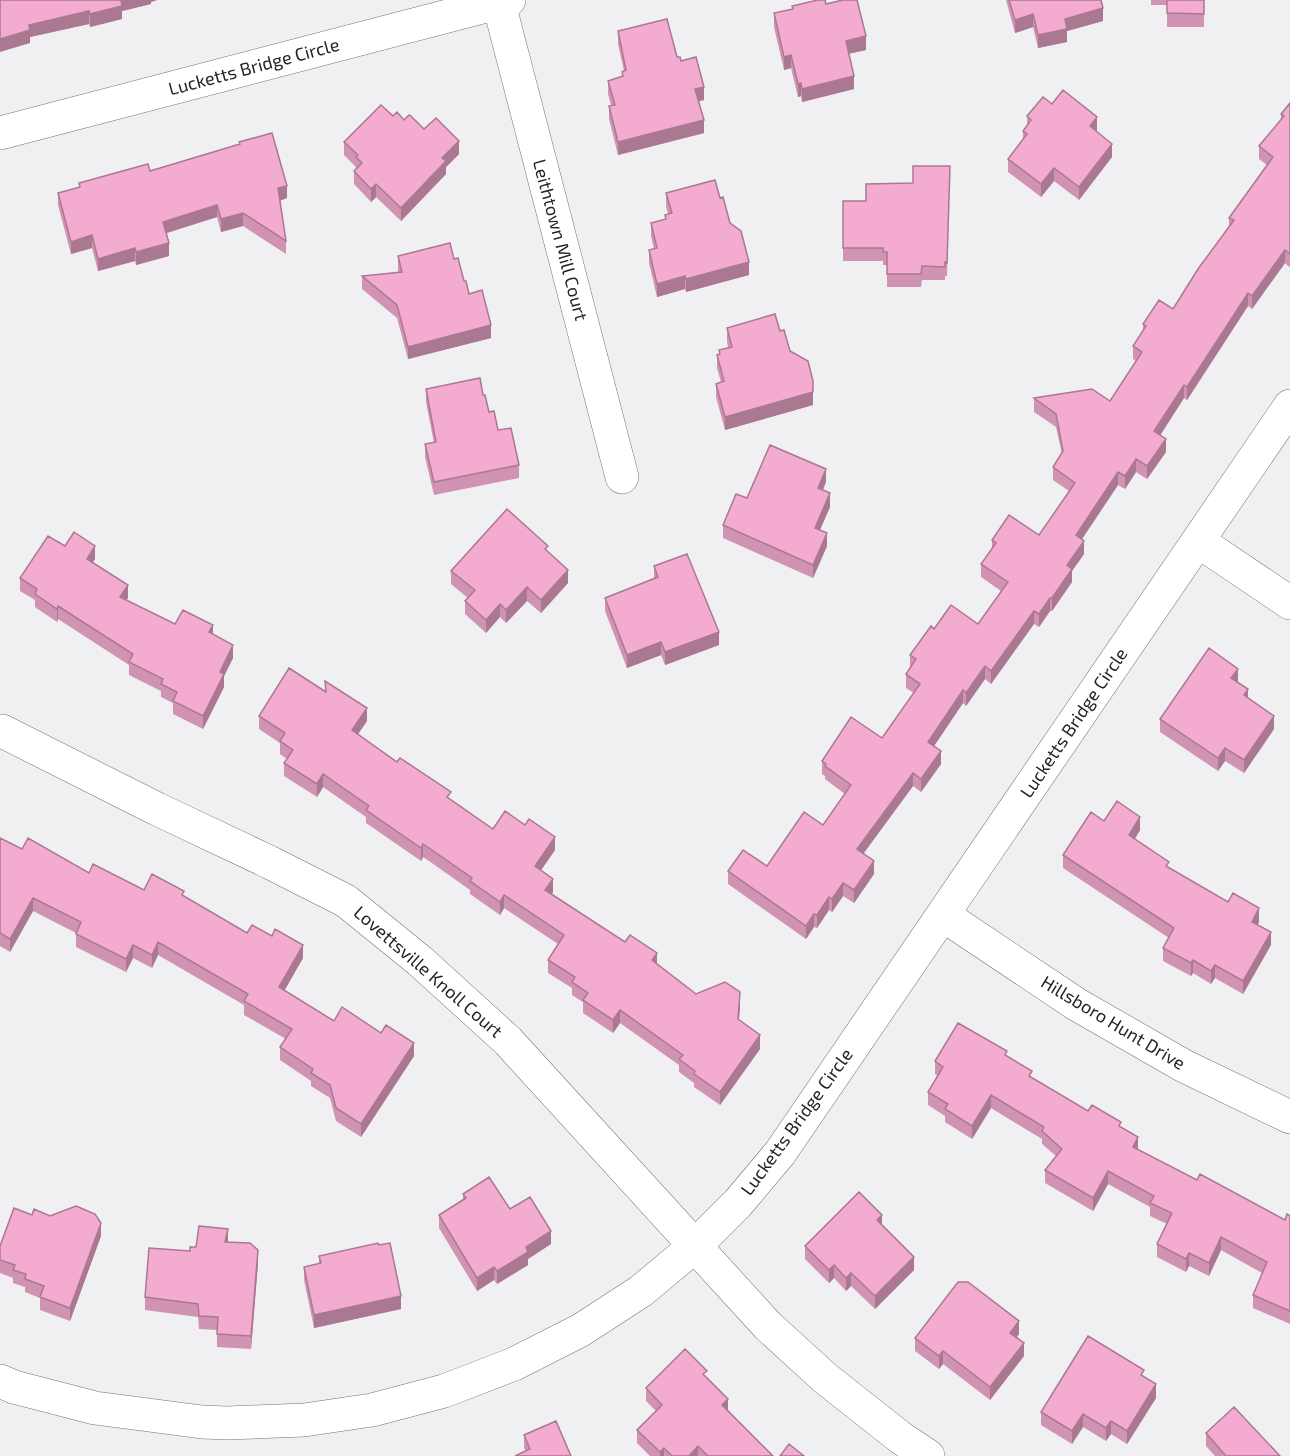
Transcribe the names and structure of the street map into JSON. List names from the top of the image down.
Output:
{
  "streets": {
    "street": [
      "Lucketts Bridge Circle",
      "Leithtown Mill Court",
      "Lovettsville Knoll Court",
      "Hillsboro Hunt Drive"
    ]
  },
  "crossings": [
    ["Lucketts Bridge Circle", "Leithtown Mill Court"],
    ["Lucketts Bridge Circle", "Lovettsville Knoll Court"],
    ["Lucketts Bridge Circle", "Hillsboro Hunt Drive"]
  ]
}
